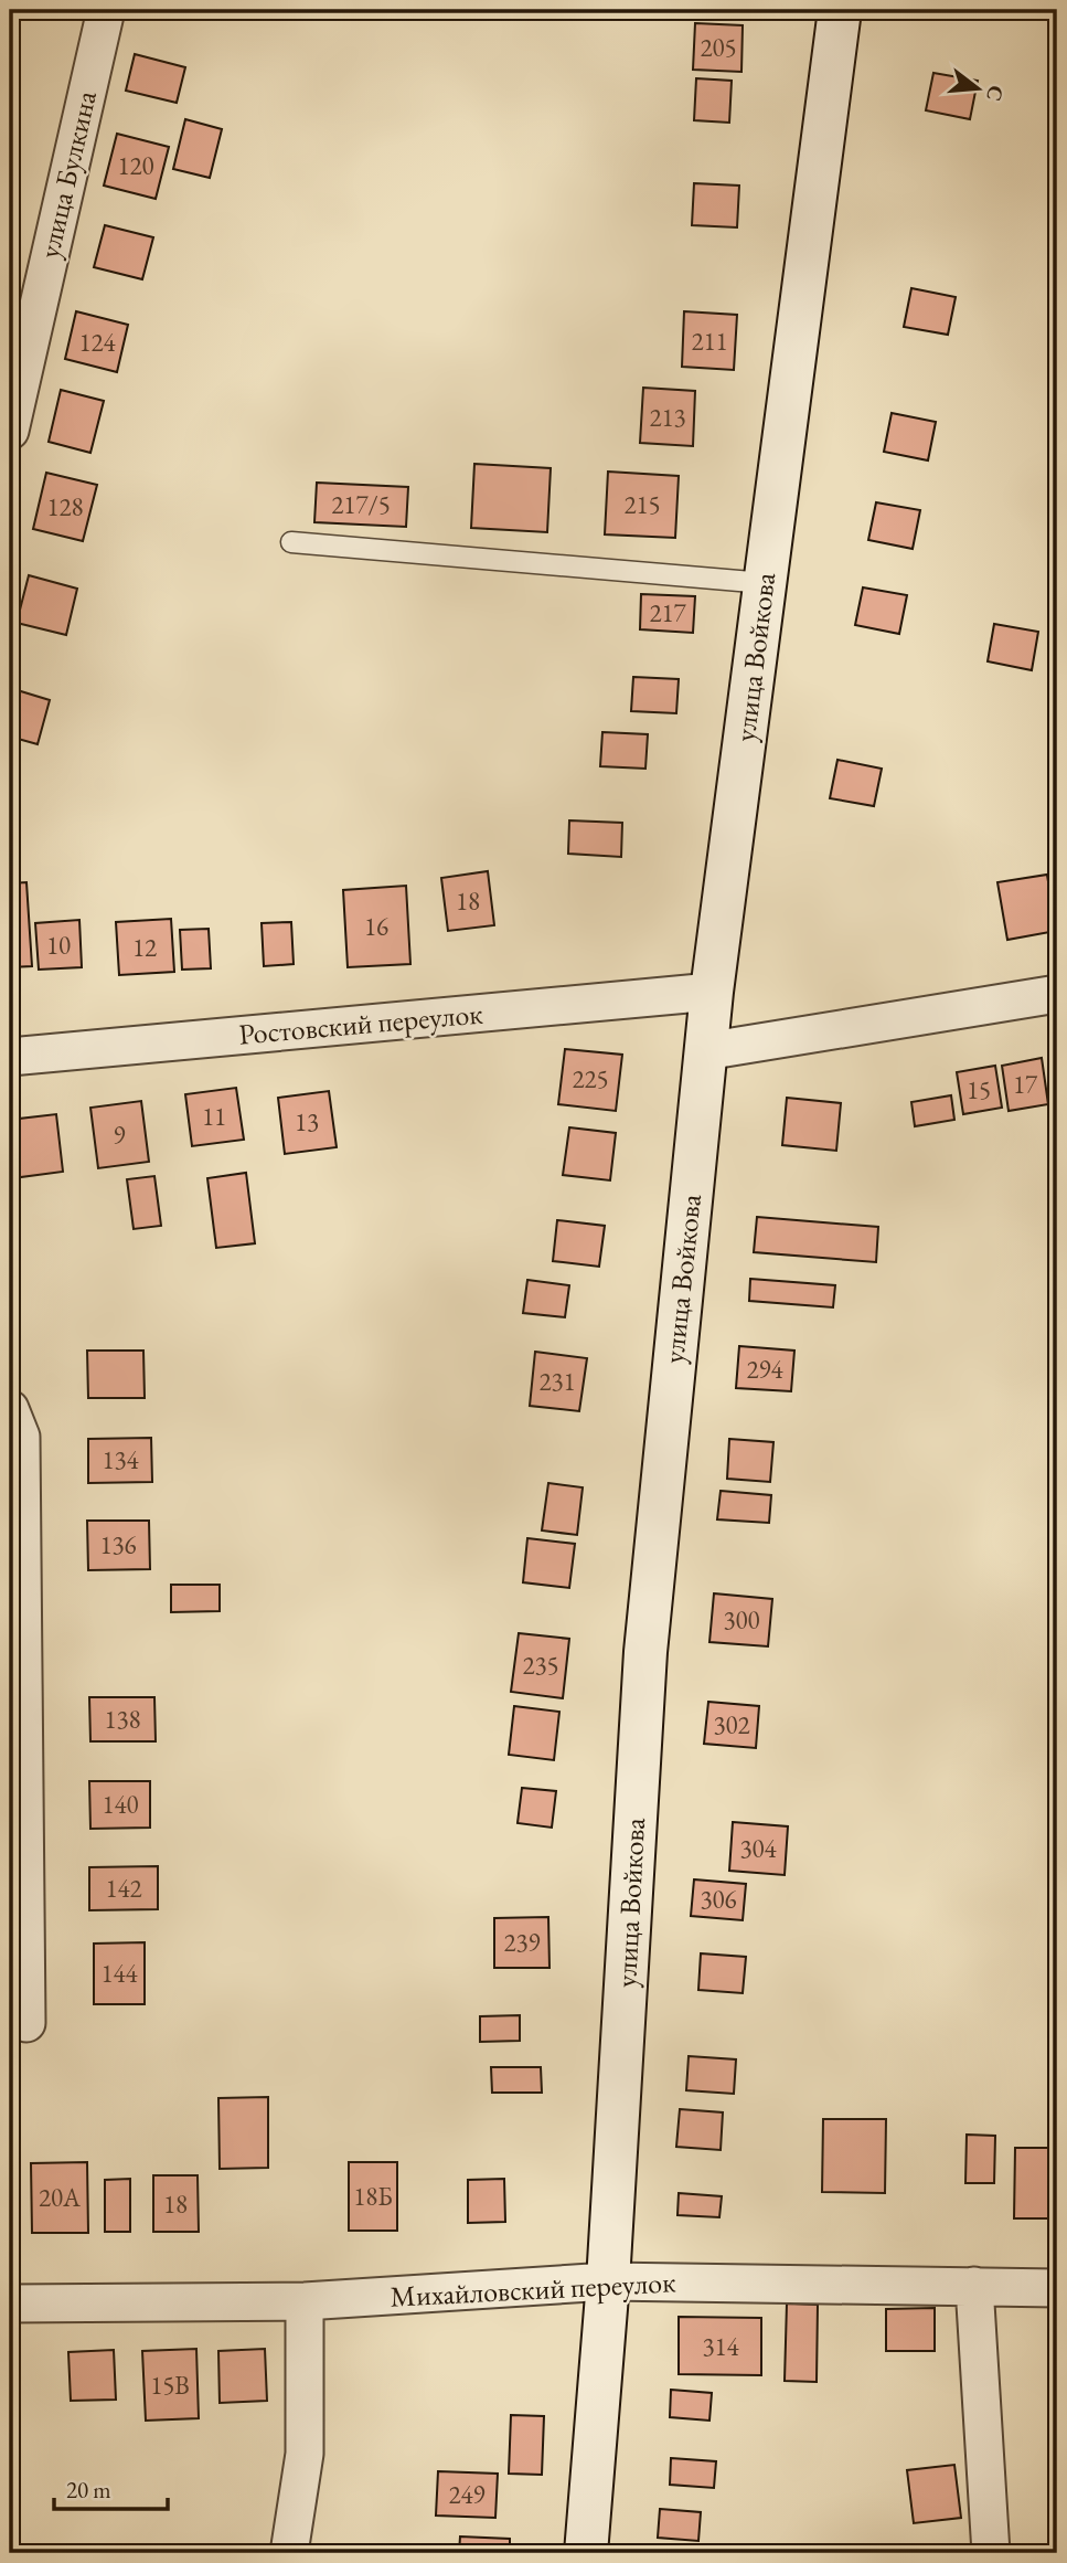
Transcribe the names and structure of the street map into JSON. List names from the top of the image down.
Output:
{
  "streets": {
    "main road": ["улица Войкова"],
    "street": ["улица Булкина", "Ростовский переулок", "Михайловский переулок"]
  },
  "crossings": [
    ["улица Войкова", "Ростовский переулок"],
    ["улица Войкова", "Михайловский переулок"]
  ],
  "house_numbers": [
    "205",
    "120",
    "211",
    "124",
    "213",
    "217/5",
    "215",
    "128",
    "217",
    "18",
    "16",
    "10",
    "12",
    "225",
    "17",
    "15",
    "11",
    "13",
    "9",
    "294",
    "231",
    "134",
    "136",
    "300",
    "235",
    "138",
    "302",
    "140",
    "304",
    "142",
    "306",
    "239",
    "144",
    "18Б",
    "20А",
    "18",
    "314",
    "15В",
    "249"
  ],
  "scale_bar": "20 m",
  "north": "right"
}
